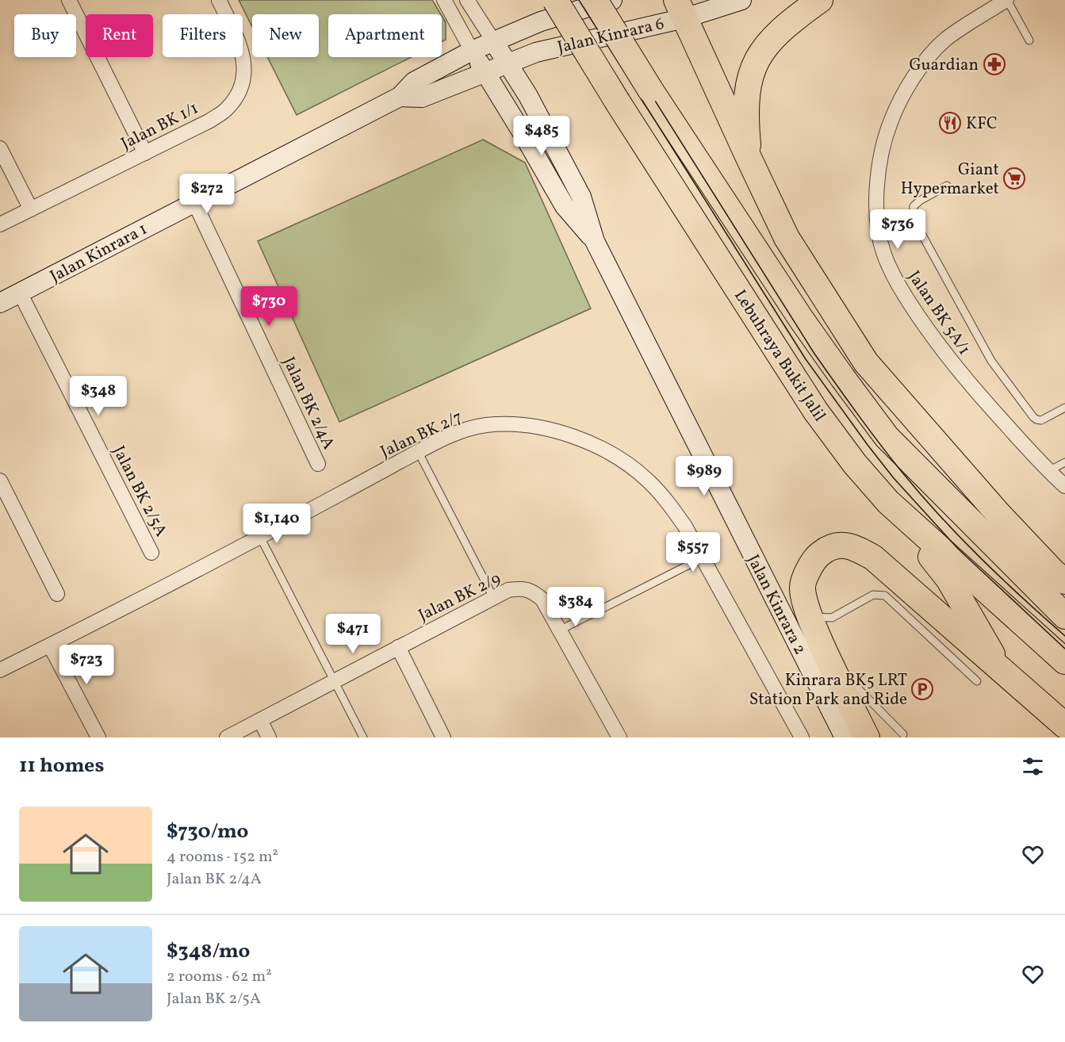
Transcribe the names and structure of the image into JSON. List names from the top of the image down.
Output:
{
  "streets": {
    "highway": ["Lebuhraya Bukit Jalil"],
    "street": [
      "Jalan Kinrara 6",
      "Jalan BK 1/1",
      "Jalan Kinrara 1",
      "Jalan BK 5A/1",
      "Jalan BK 2/4A",
      "Jalan BK 2/7",
      "Jalan BK 2/5A",
      "Jalan BK 2/9",
      "Jalan Kinrara 2"
    ]
  },
  "crossings": [
    ["Jalan Kinrara 6", "Jalan Kinrara 1"],
    ["Jalan Kinrara 6", "Jalan Kinrara 2"],
    ["Jalan Kinrara 1", "Jalan BK 2/4A"],
    ["Jalan Kinrara 1", "Jalan BK 2/5A"],
    ["Jalan Kinrara 1", "Jalan Kinrara 2"]
  ],
  "places": {
    "pharmacy": ["Guardian"],
    "restaurant": ["KFC"],
    "supermarket": ["Giant Hypermarket"],
    "parking": ["Kinrara BK5 LRT Station Park and Ride"]
  },
  "page": {
    "chip": [
      "Buy",
      "Rent",
      "Filters",
      "New",
      "Apartment"
    ],
    "price": [
      "$485",
      "$272",
      "$736",
      "$730",
      "$348",
      "$989",
      "$1,140",
      "$557",
      "$384",
      "$471",
      "$723"
    ],
    "heading": "11 homes",
    "list": [
      {
        "name": "$730/mo",
        "note": "4 rooms · 152 m² · Jalan BK 2/4A"
      },
      {
        "name": "$348/mo",
        "note": "2 rooms · 62 m² · Jalan BK 2/5A"
      }
    ]
  }
}
